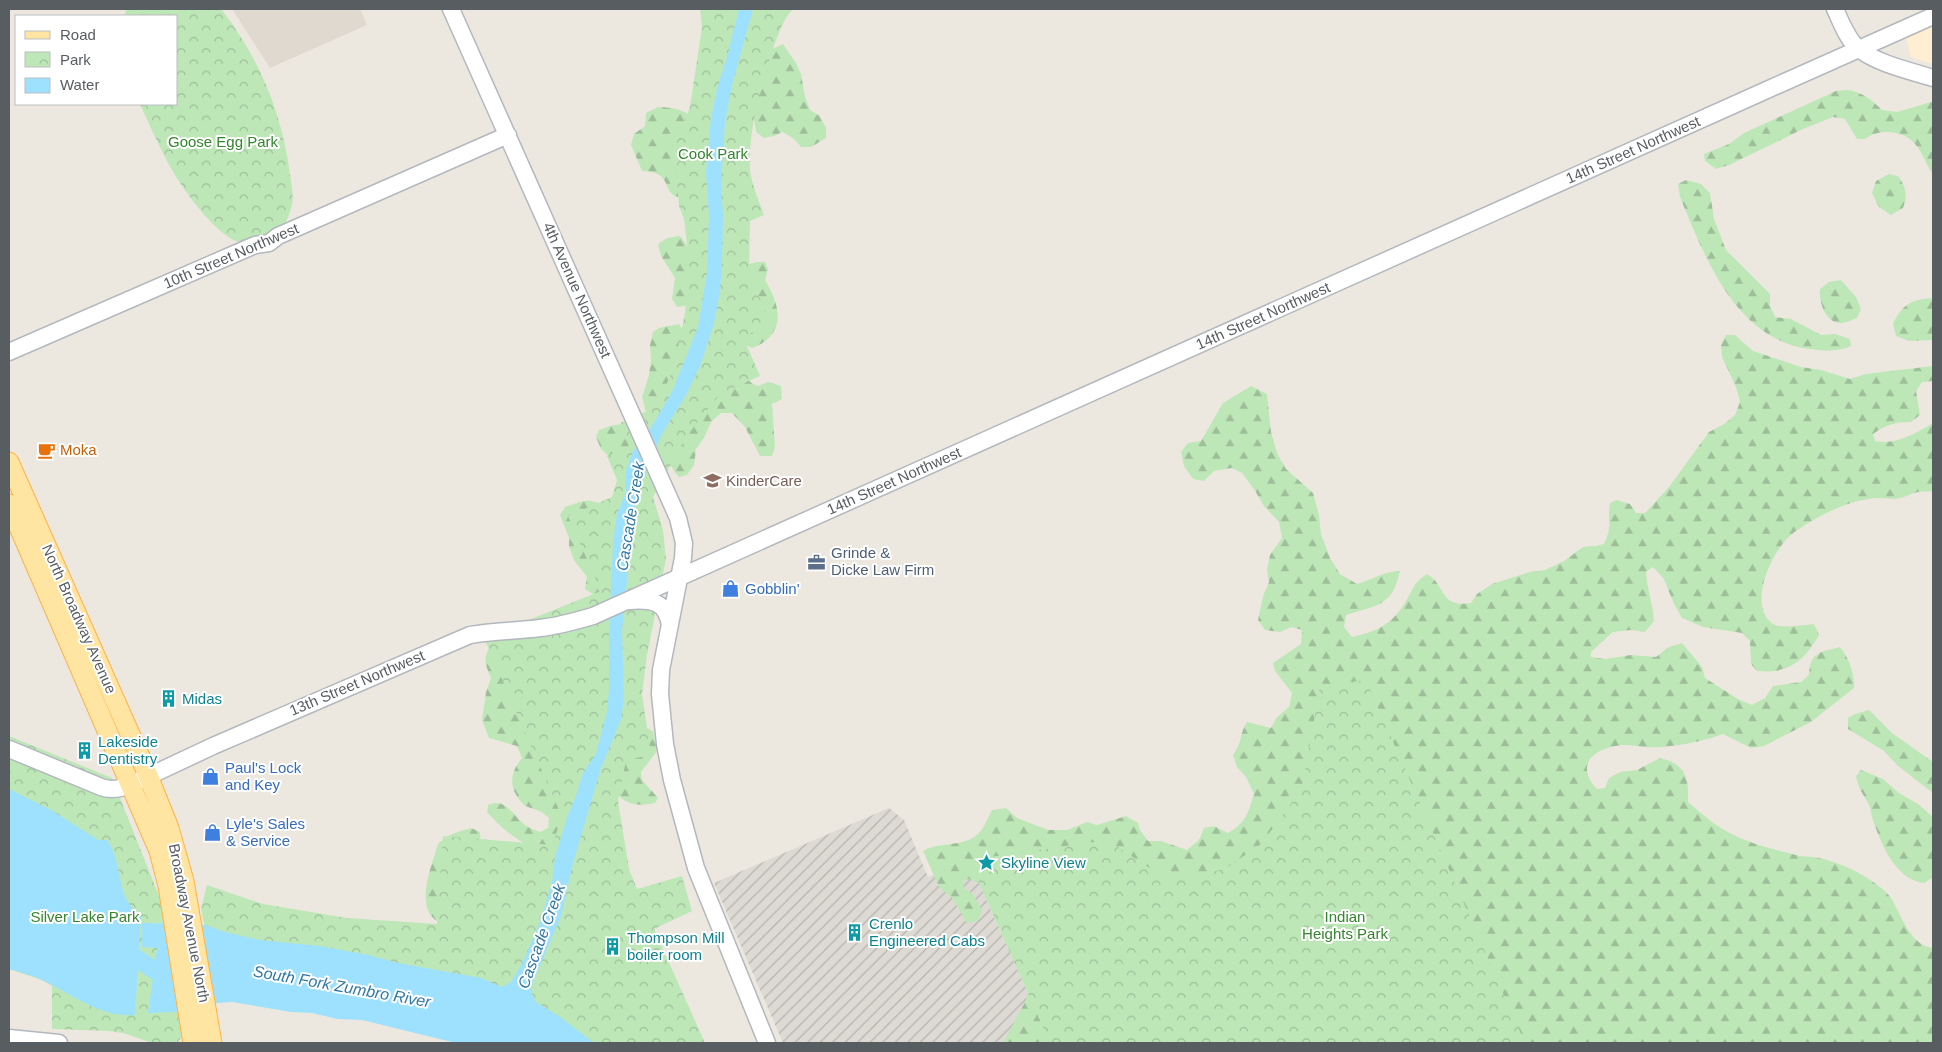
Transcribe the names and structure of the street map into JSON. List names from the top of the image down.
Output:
{
  "streets": {
    "main road": ["North Broadway Avenue", "Broadway Avenue North"],
    "street": [
      "14th Street Northwest",
      "10th Street Northwest",
      "4th Avenue Northwest",
      "13th Street Northwest"
    ]
  },
  "crossings": [
    ["14th Street Northwest", "4th Avenue Northwest"],
    ["14th Street Northwest", "13th Street Northwest"],
    ["10th Street Northwest", "4th Avenue Northwest"],
    ["North Broadway Avenue", "13th Street Northwest"],
    ["North Broadway Avenue", "Broadway Avenue North"],
    ["13th Street Northwest", "Broadway Avenue North"]
  ],
  "water": ["Cascade Creek", "South Fork Zumbro River"],
  "parks": [
    "Goose Egg Park",
    "Cook Park",
    "Silver Lake Park",
    "Indian Heights Park"
  ],
  "places": {
    "cafe": ["Moka"],
    "school or university": ["KinderCare"],
    "office": ["Grinde & Dicke Law Firm"],
    "shop": ["Gobblin'", "Paul's Lock and Key", "Lyle's Sales & Service"],
    "building": [
      "Midas",
      "Lakeside Dentistry",
      "Crenlo Engineered Cabs",
      "Thompson Mill boiler room"
    ],
    "place": ["Skyline View"]
  },
  "legend": ["Road", "Park", "Water"]
}
